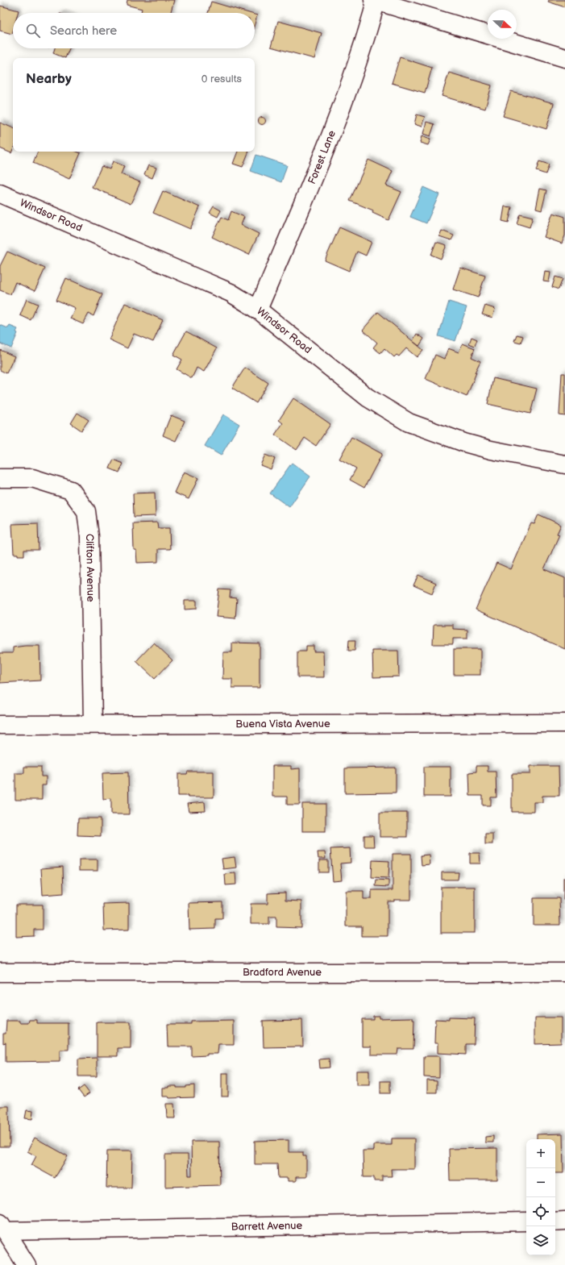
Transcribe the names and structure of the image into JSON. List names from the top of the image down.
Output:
{
  "streets": {
    "street": [
      "Forest Lane",
      "Windsor Road",
      "Clifton Avenue",
      "Buena Vista Avenue",
      "Bradford Avenue",
      "Barrett Avenue"
    ]
  },
  "crossings": [
    ["Forest Lane", "Windsor Road"],
    ["Clifton Avenue", "Buena Vista Avenue"]
  ],
  "north": "right",
  "page": {
    "search": "Search here",
    "heading": ["Nearby", "0 results"],
    "map_buttons": ["+", "−"]
  }
}
